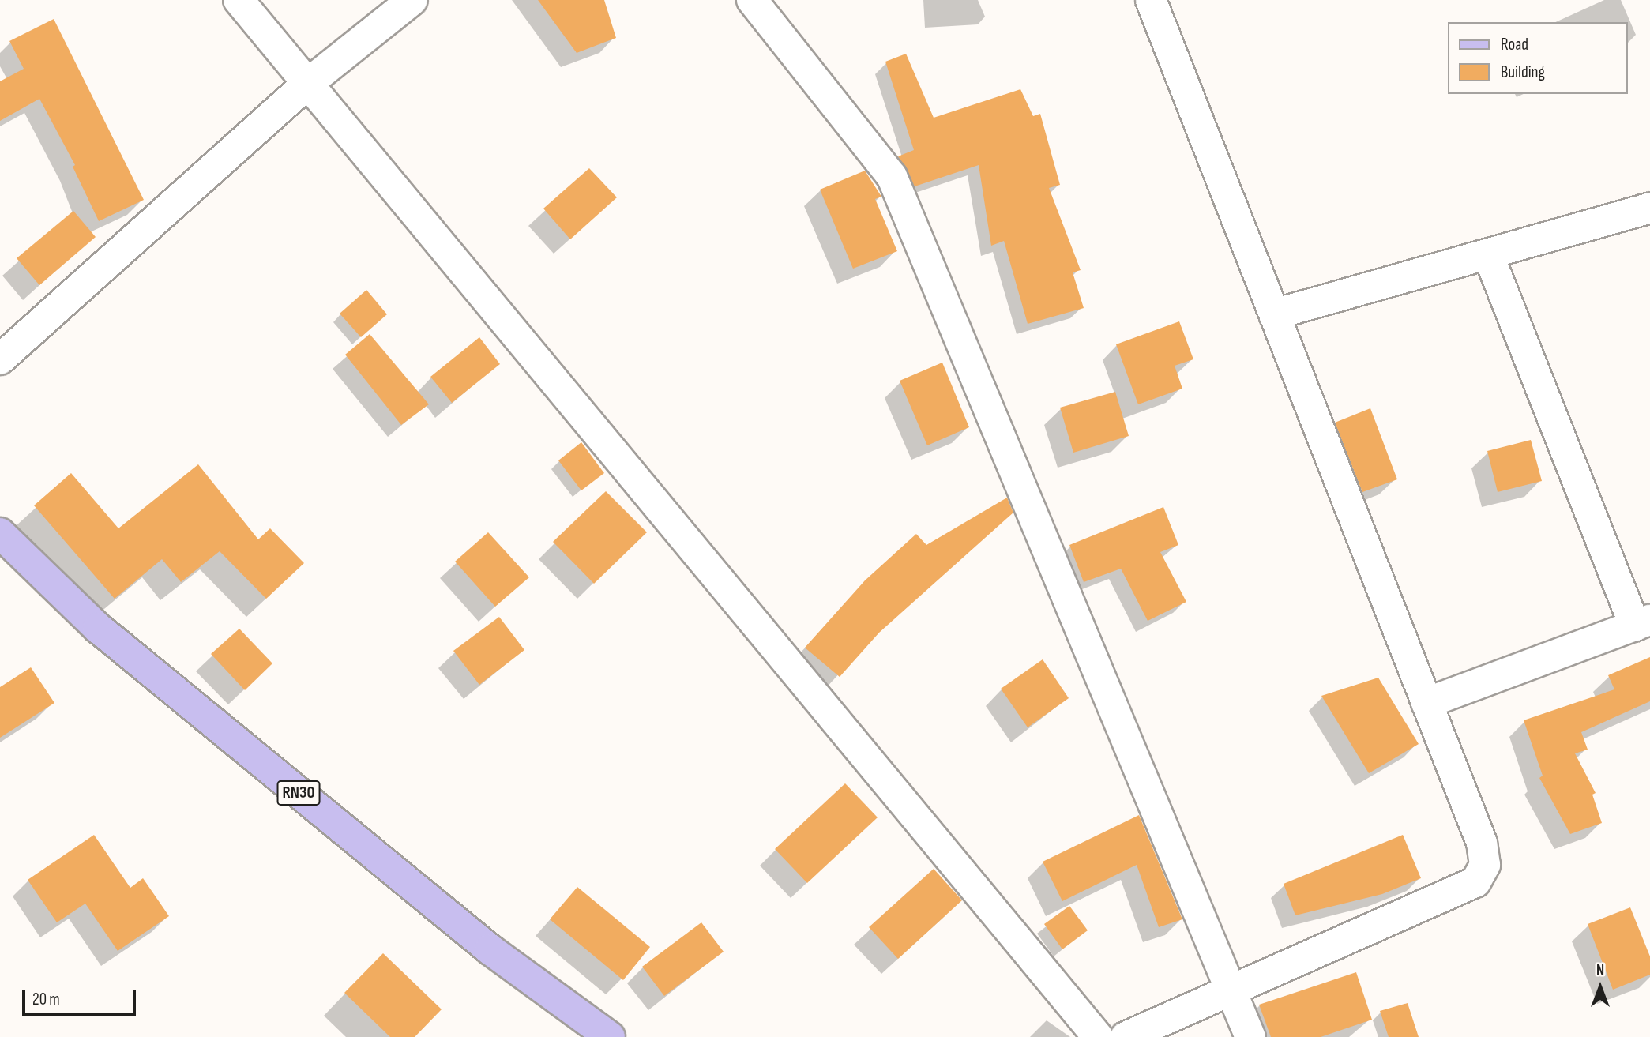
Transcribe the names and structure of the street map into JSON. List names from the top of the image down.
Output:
{
  "streets": {
    "main road": ["RN30"]
  },
  "legend": ["Road", "Building"],
  "scale_bar": "20 m",
  "north": "top"
}
